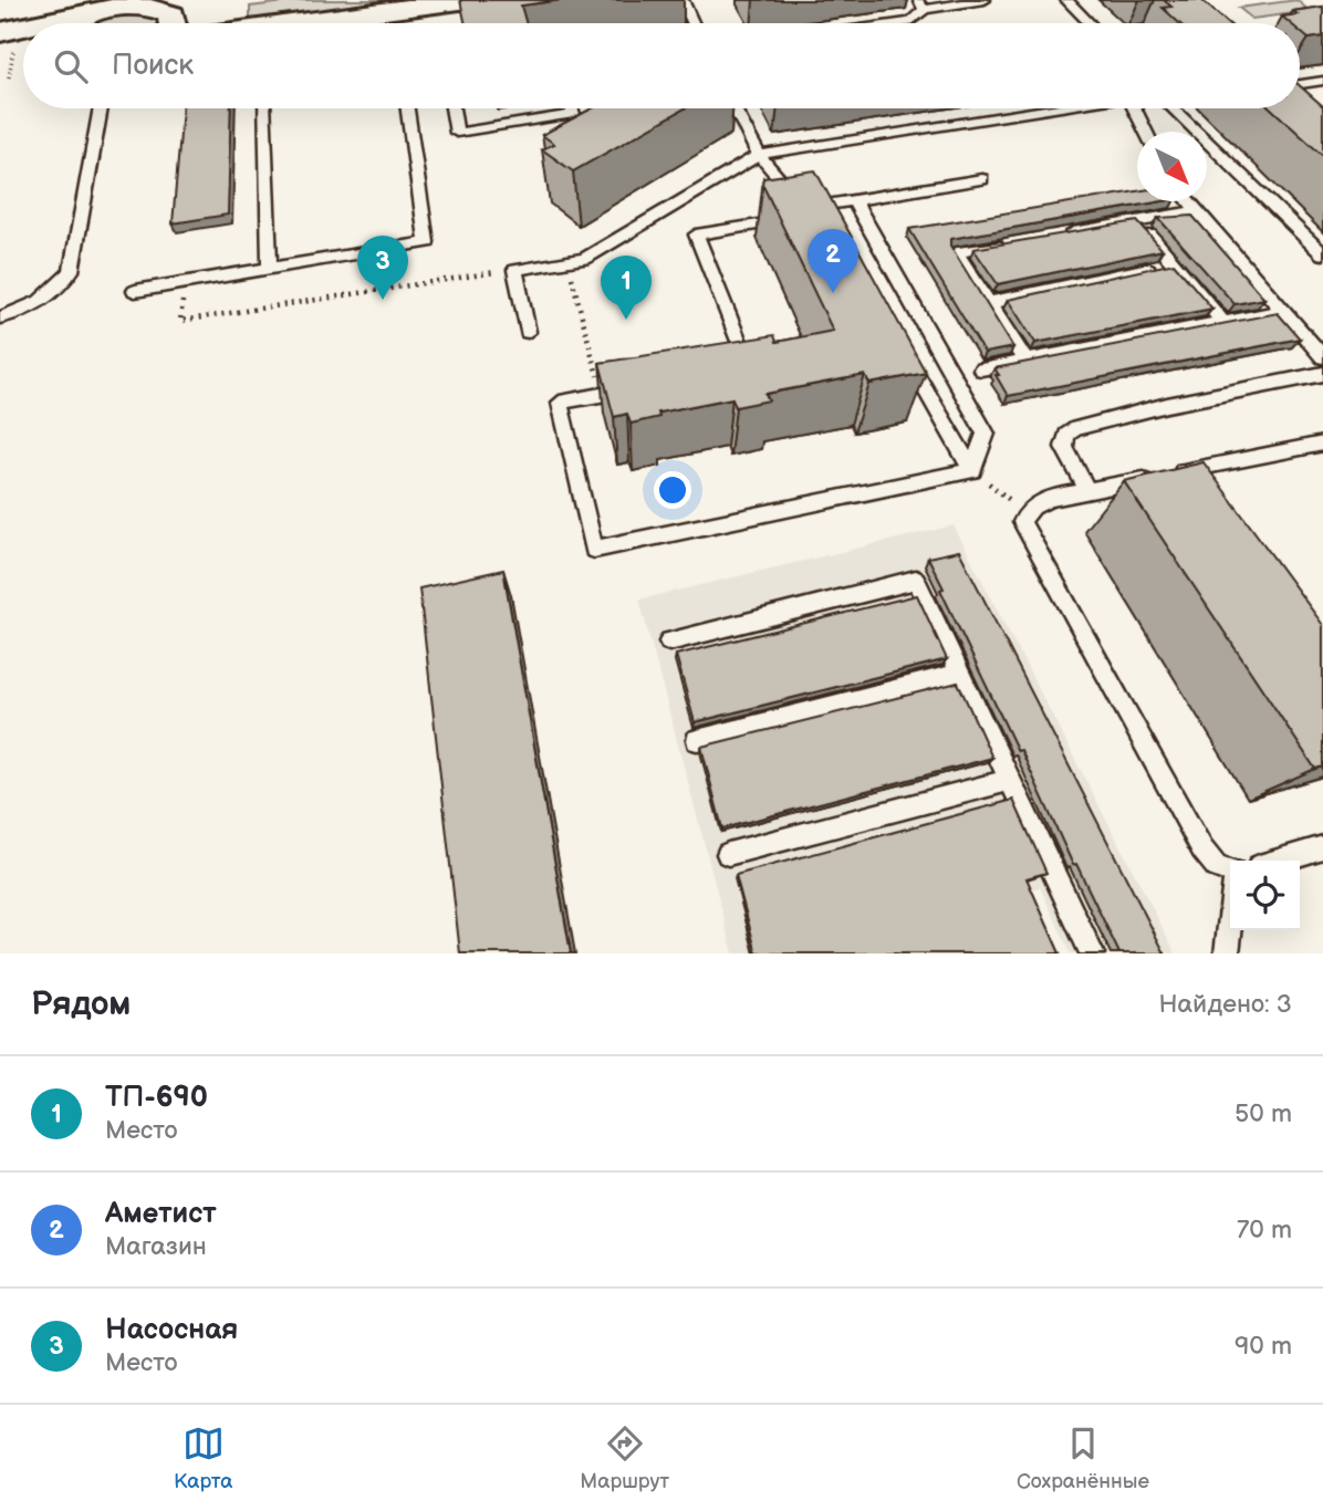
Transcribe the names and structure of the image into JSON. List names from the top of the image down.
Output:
{
  "north": "bottom right",
  "page": {
    "search": "Поиск",
    "pins": ["2", "3", "1"],
    "heading": ["Рядом", "Найдено: 3"],
    "list": [
      {
        "mark": "1",
        "name": "ТП-690",
        "note": "Место",
        "value": "50 m"
      },
      {
        "mark": "2",
        "name": "Аметист",
        "note": "Магазин",
        "value": "70 m"
      },
      {
        "mark": "3",
        "name": "Насосная",
        "note": "Место",
        "value": "90 m"
      }
    ],
    "nav": ["Карта", "Маршрут", "Сохранённые"]
  }
}
